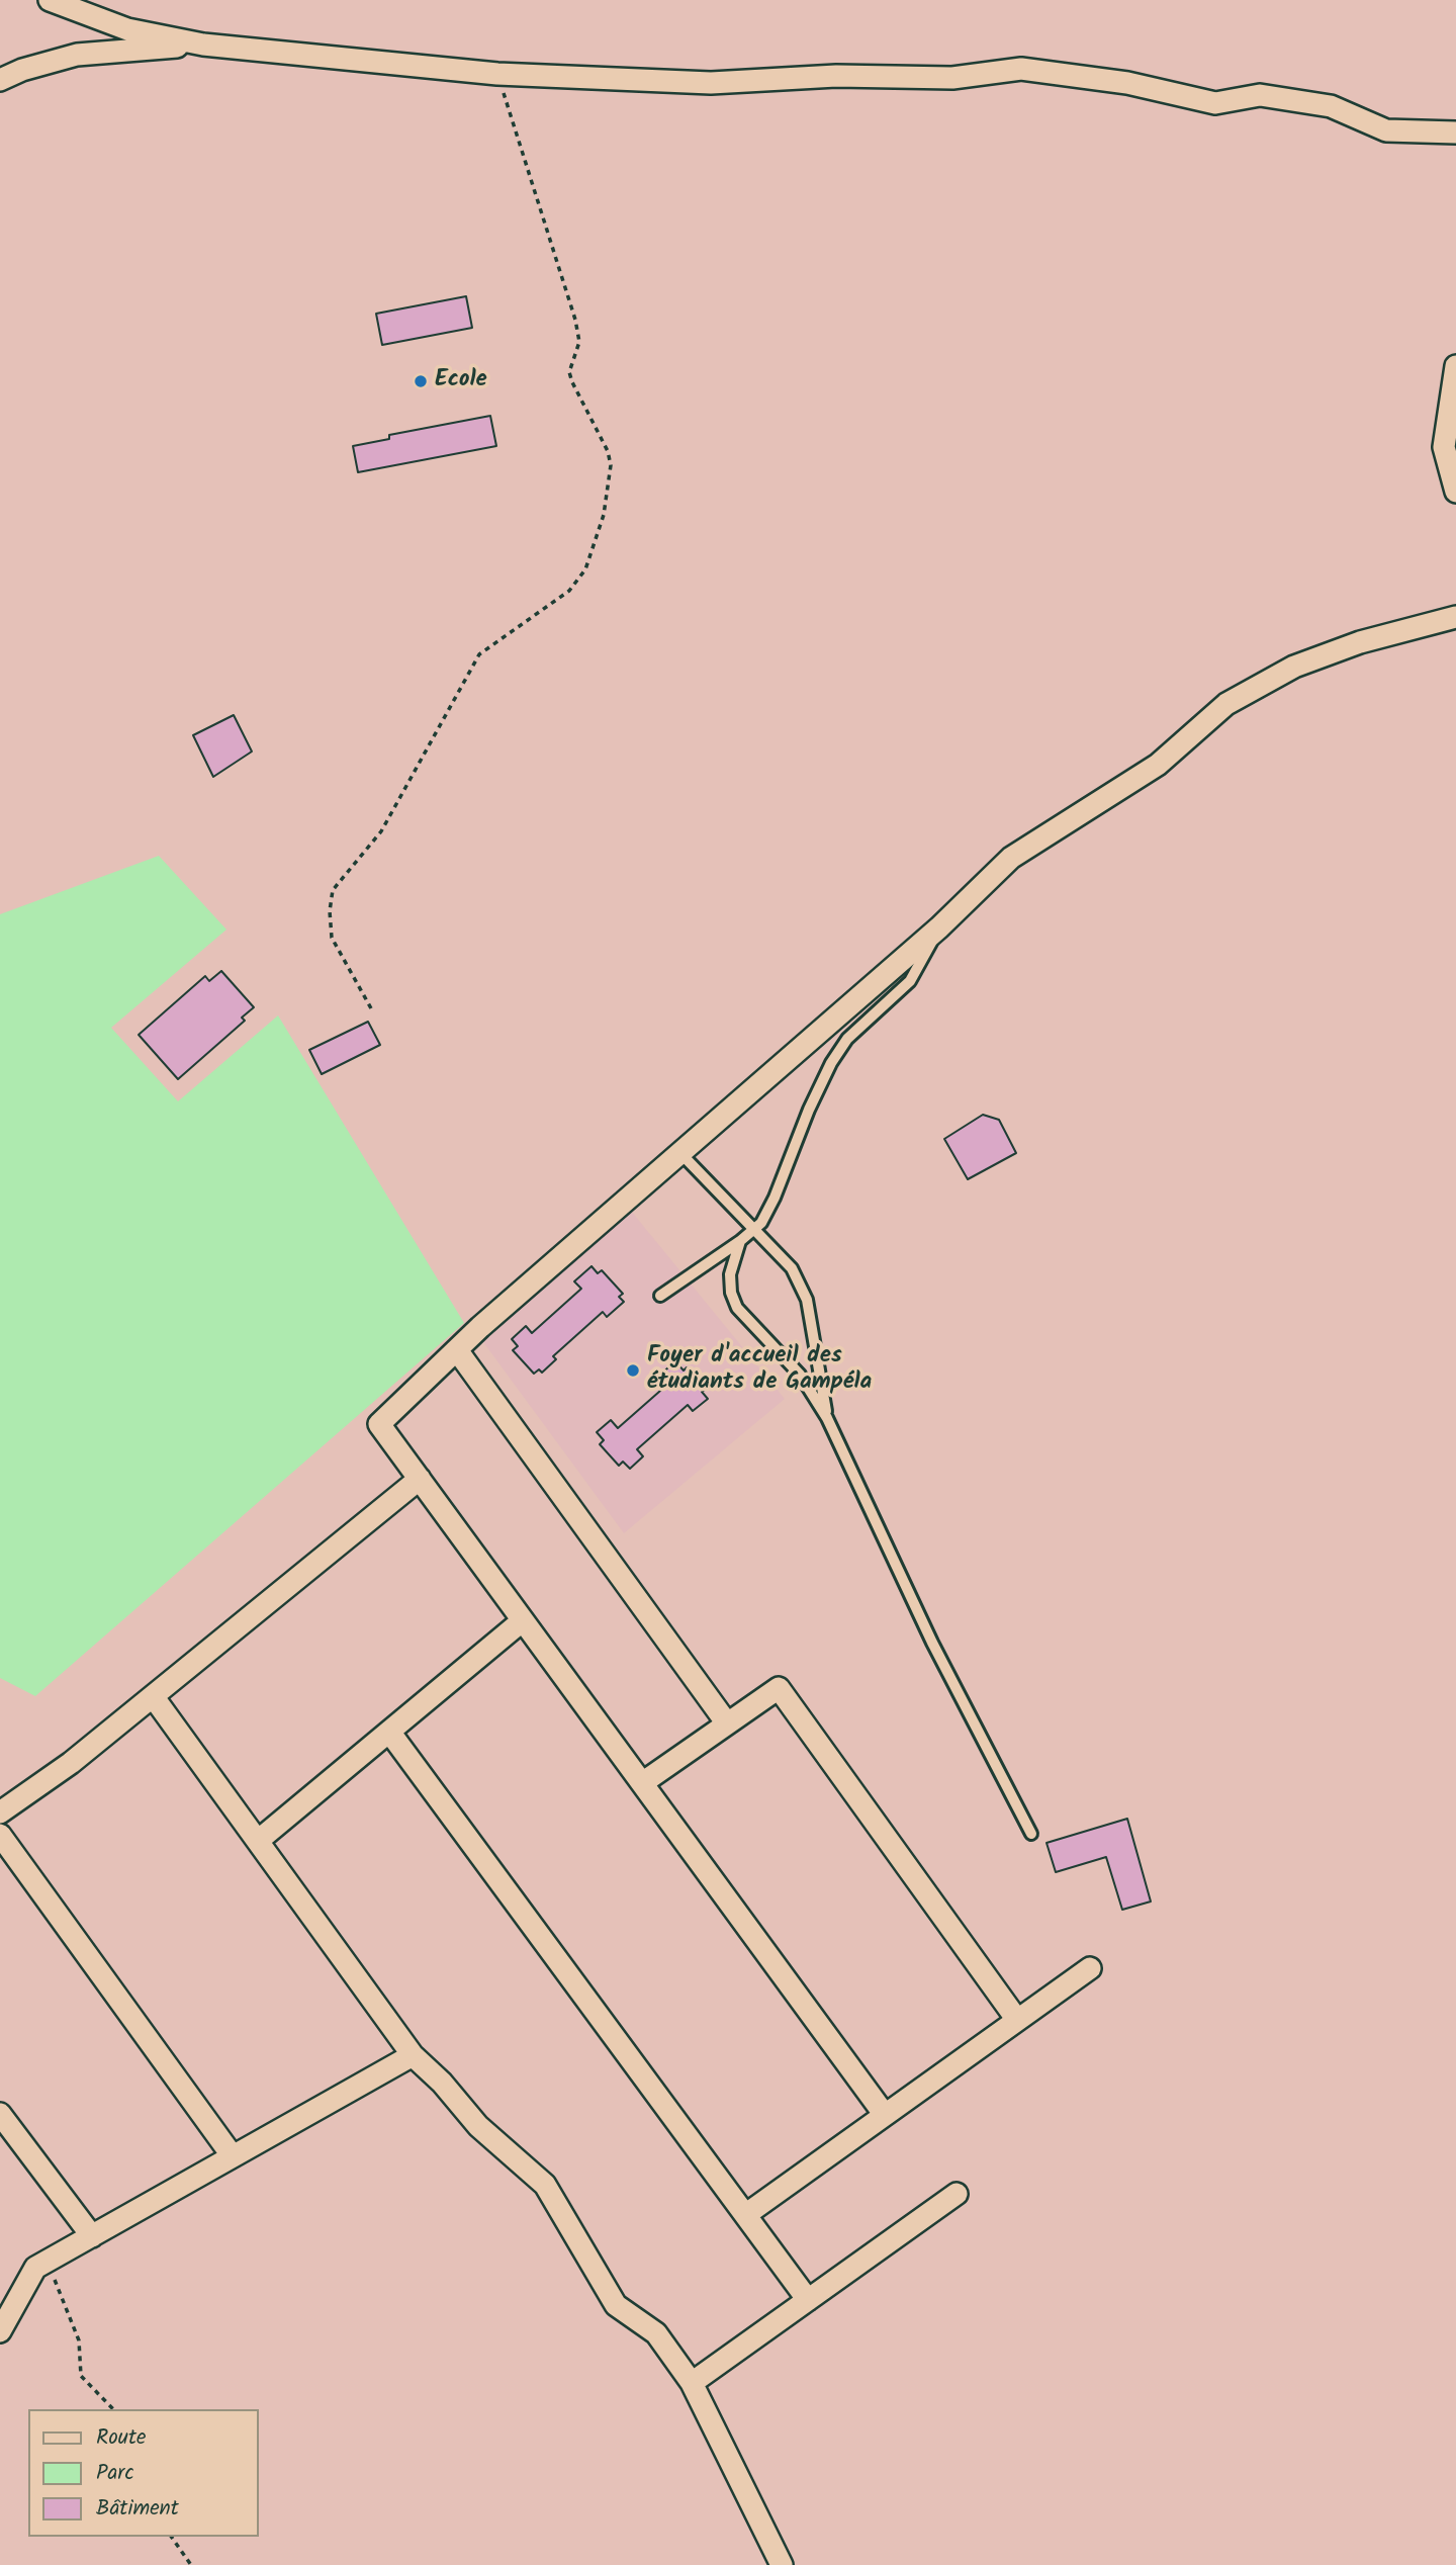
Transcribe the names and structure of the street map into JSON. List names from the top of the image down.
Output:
{
  "places": ["Ecole", "Foyer d'accueil des étudiants de Gampéla"],
  "legend": ["Route", "Parc", "Bâtiment"]
}
